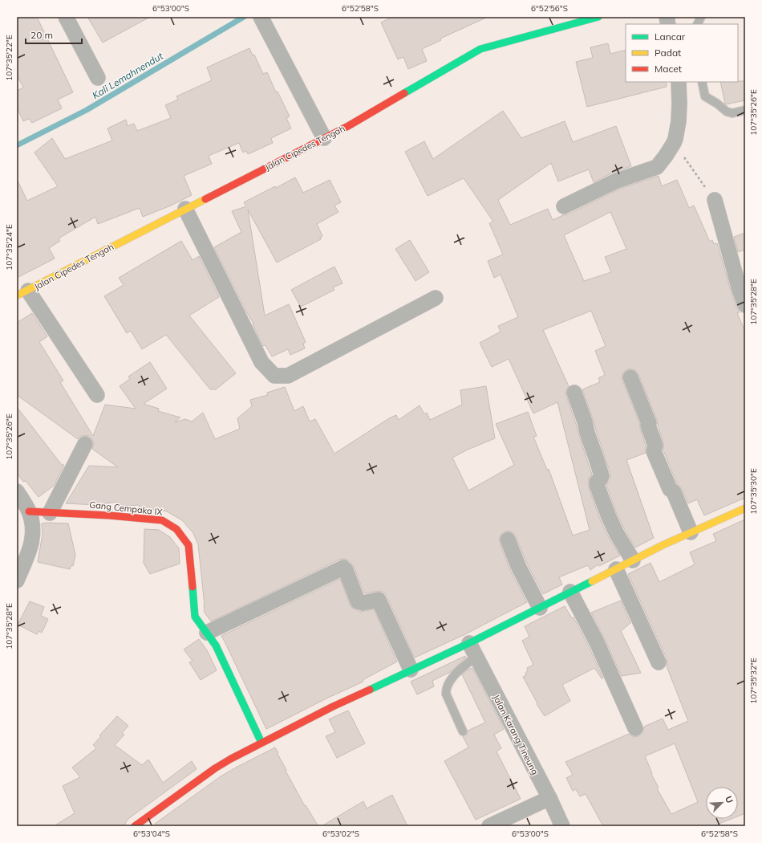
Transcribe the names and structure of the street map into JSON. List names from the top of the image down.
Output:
{
  "streets": {
    "street": ["Jalan Cipedes Tengah", "Gang Cempaka IX", "Jalan Karang Tineung"]
  },
  "water": ["Kali Lemahnendut"],
  "legend": ["Lancar", "Padat", "Macet"],
  "scale_bar": "20 m",
  "north": "top right",
  "coordinates": [
    "6°53'00\"S",
    "6°52'58\"S",
    "6°52'56\"S",
    "107°35'22\"E",
    "107°35'26\"E",
    "107°35'24\"E",
    "107°35'28\"E",
    "107°35'30\"E",
    "107°35'32\"E",
    "6°53'04\"S",
    "6°53'02\"S"
  ]
}
